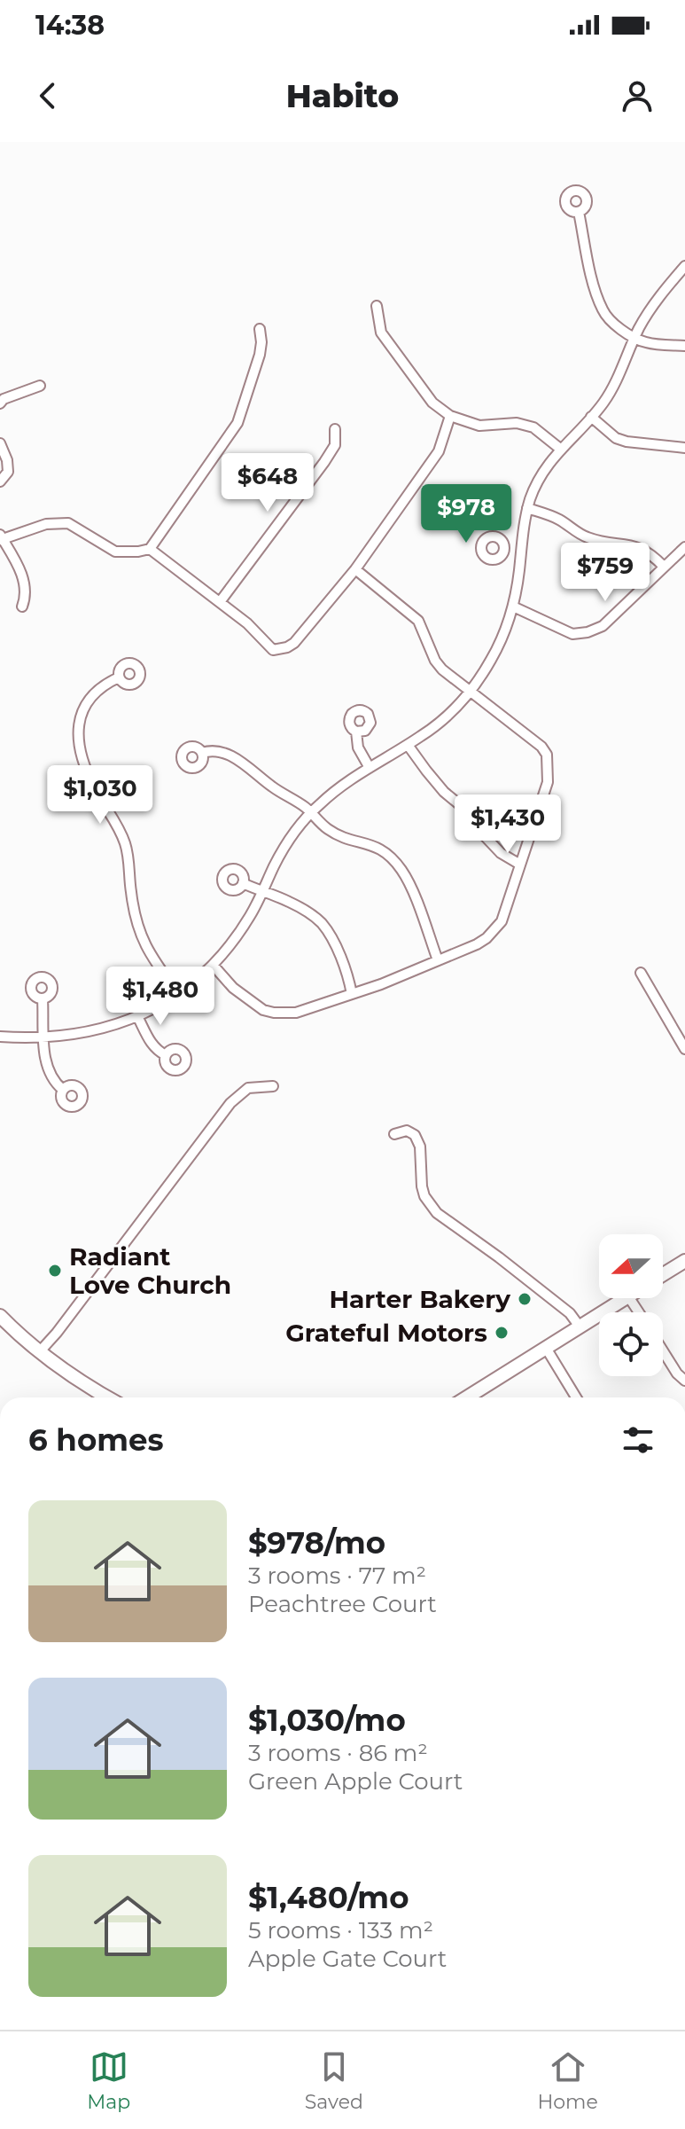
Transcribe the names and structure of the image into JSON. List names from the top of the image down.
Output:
{
  "places": ["Radiant Love Church", "Harter Bakery", "Grateful Motors"],
  "north": "left",
  "page": {
    "status": "14:38",
    "header": "Habito",
    "price": [
      "$648",
      "$978",
      "$759",
      "$1,030",
      "$1,430",
      "$1,480"
    ],
    "heading": "6 homes",
    "list": [
      {
        "name": "$978/mo",
        "note": "3 rooms · 77 m² · Peachtree Court"
      },
      {
        "name": "$1,030/mo",
        "note": "3 rooms · 86 m² · Green Apple Court"
      },
      {
        "name": "$1,480/mo",
        "note": "5 rooms · 133 m² · Apple Gate Court"
      }
    ],
    "tabs": ["Map", "Saved", "Home"]
  }
}
